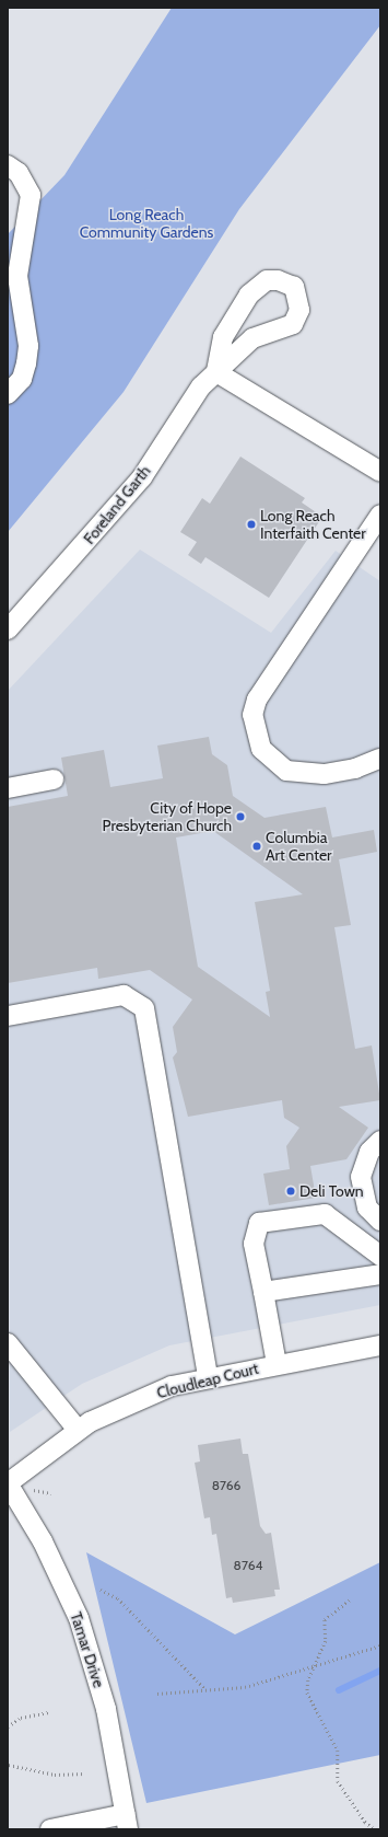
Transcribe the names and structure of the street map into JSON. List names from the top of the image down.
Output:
{
  "streets": {
    "street": ["Foreland Garth", "Cloudleap Court", "Tamar Drive"]
  },
  "crossings": [
    ["Cloudleap Court", "Tamar Drive"]
  ],
  "parks": ["Long Reach Community Gardens"],
  "places": [
    "Long Reach Interfaith Center",
    "City of Hope Presbyterian Church",
    "Columbia Art Center",
    "Deli Town"
  ],
  "house_numbers": ["8766", "8764"]
}
